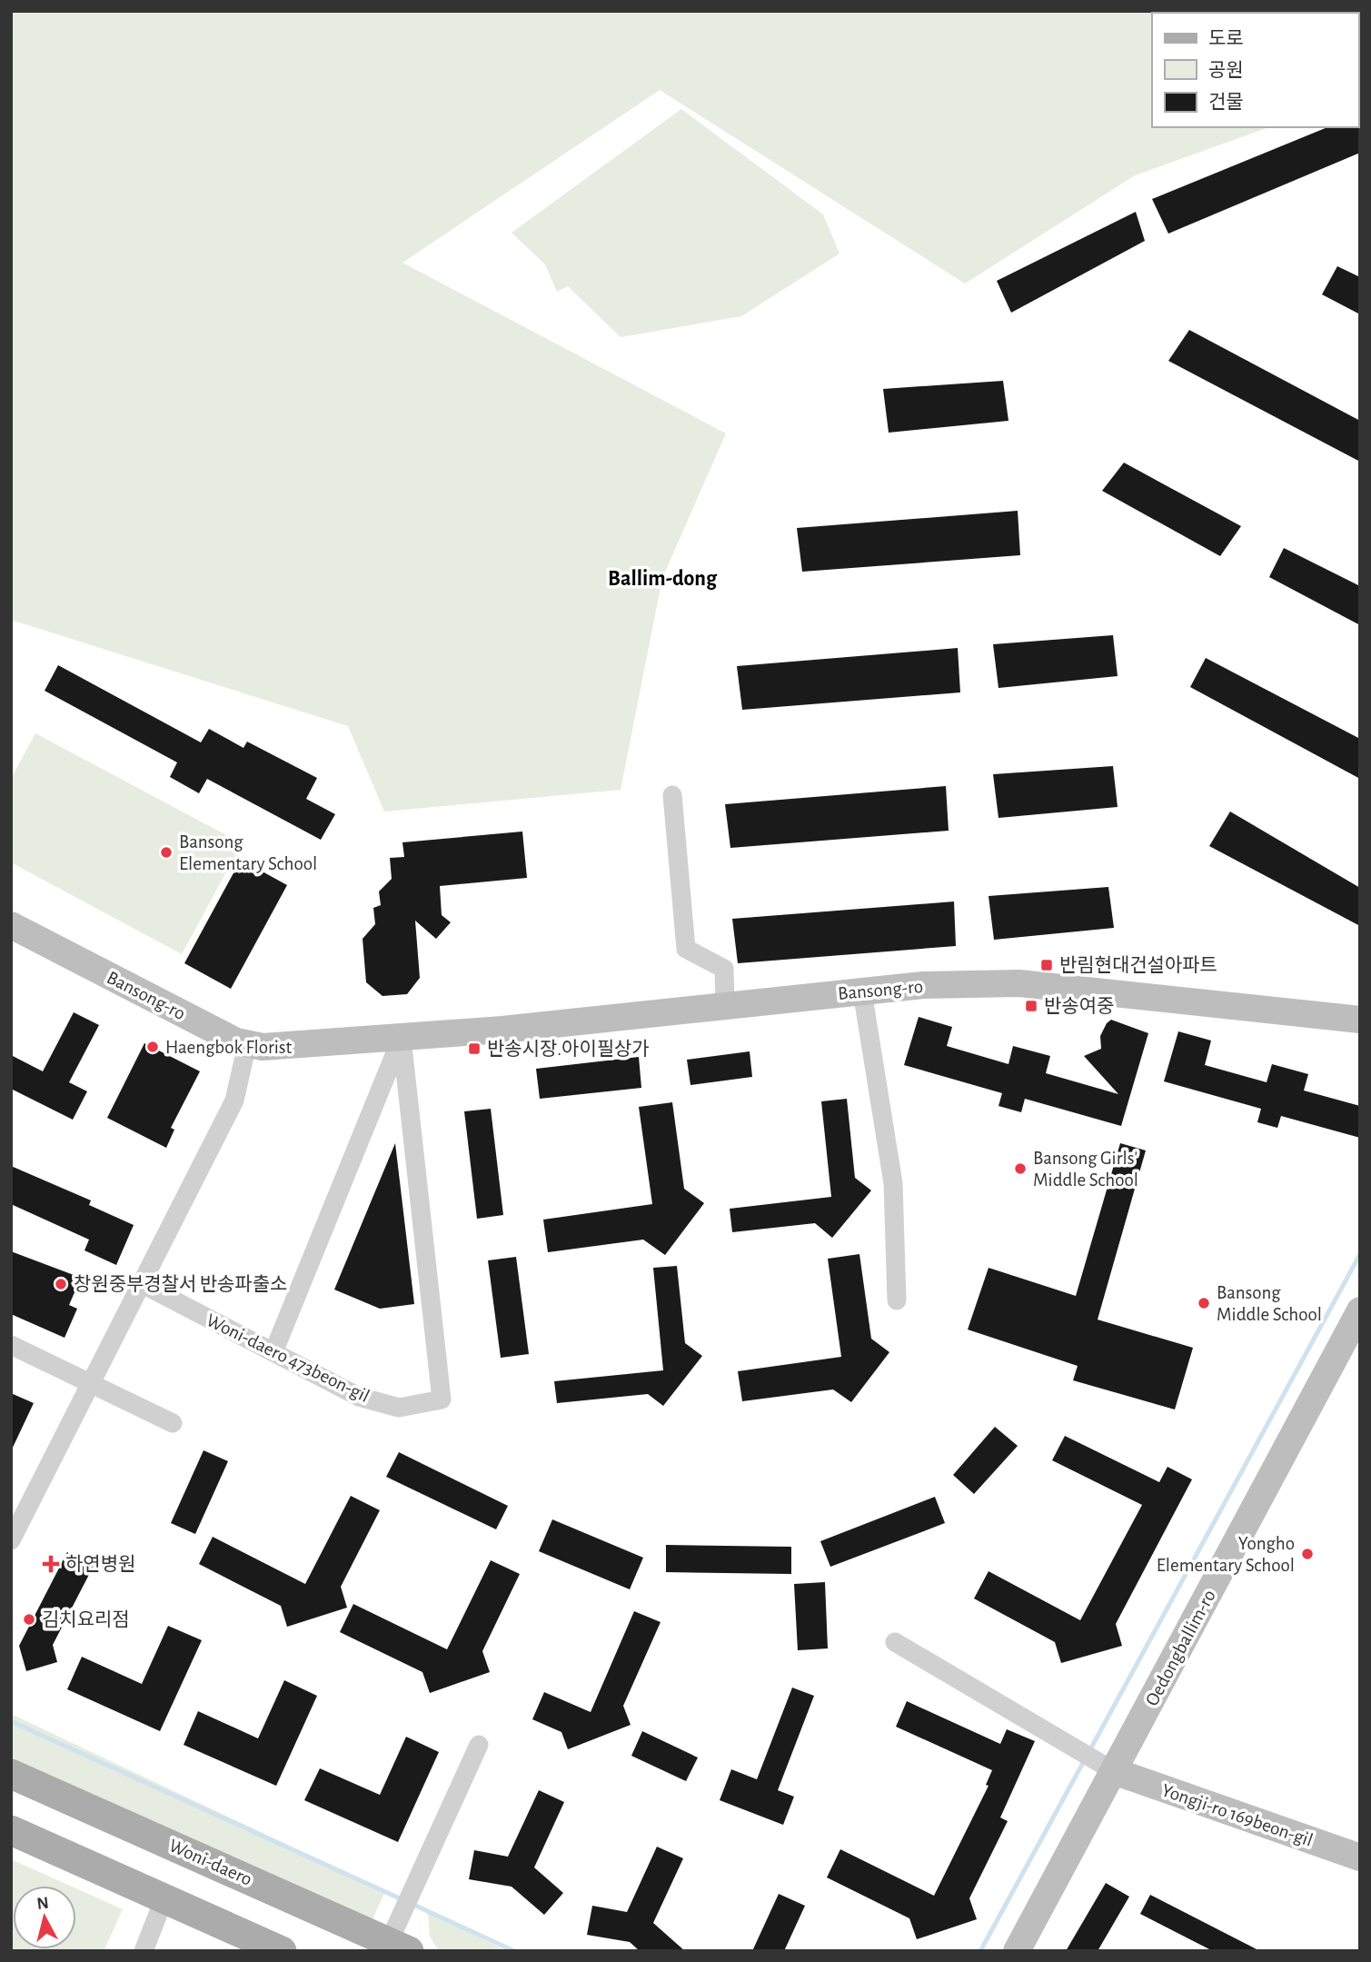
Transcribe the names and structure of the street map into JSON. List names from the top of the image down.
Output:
{
  "streets": {
    "main road": ["Woni-daero"],
    "street": [
      "Bansong-ro",
      "Woni-daero 473beon-gil",
      "Oedongballim-ro",
      "Yongji-ro 169beon-gil"
    ]
  },
  "crossings": [
    ["Bansong-ro", "Woni-daero 473beon-gil"],
    ["Oedongballim-ro", "Yongji-ro 169beon-gil"]
  ],
  "districts": ["Ballim-dong"],
  "places": {
    "other": [
      "Bansong Elementary School",
      "Haengbok Florist",
      "Bansong Girls' Middle School",
      "창원중부경찰서 반송파출소",
      "Bansong Middle School",
      "Yongho Elementary School",
      "김치요리점"
    ],
    "transit": ["반림현대건설아파트", "반송여중", "반송시장.아이필상가"],
    "health": ["하연병원"]
  },
  "legend": ["도로", "공원", "건물"],
  "north": "top"
}
